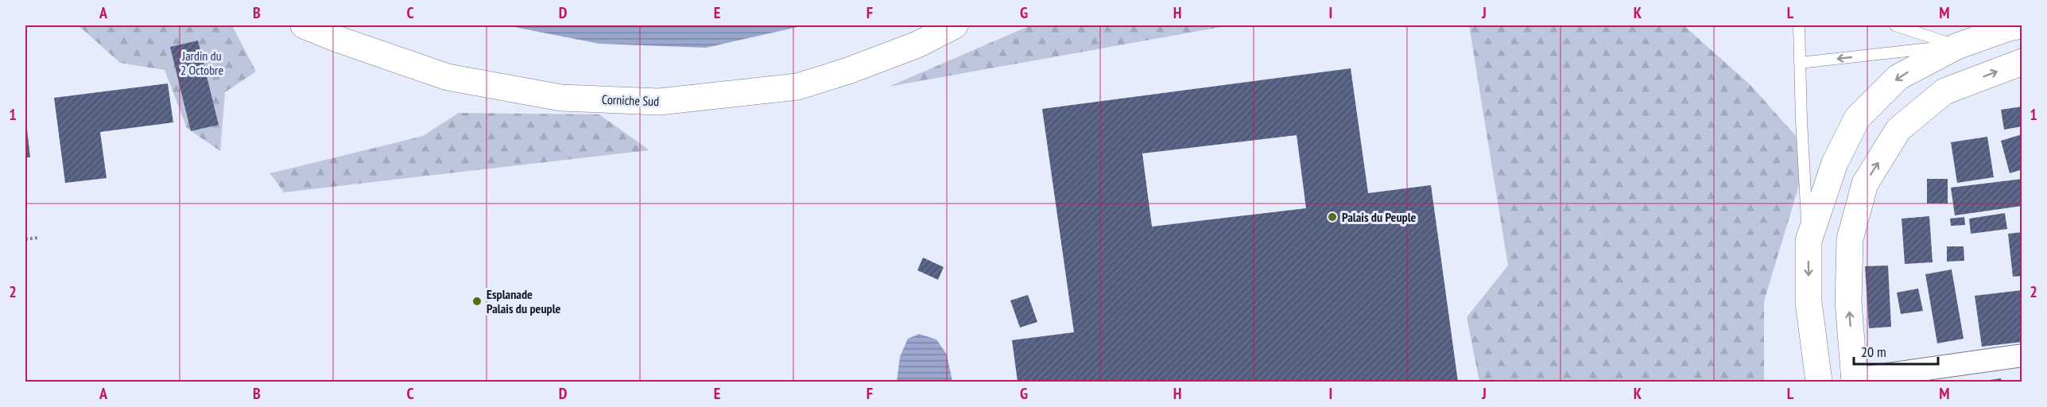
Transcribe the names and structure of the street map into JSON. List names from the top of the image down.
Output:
{
  "streets": {
    "main road": ["Corniche Sud"]
  },
  "parks": ["Jardin du 2 Octobre"],
  "places": ["Palais du Peuple", "Esplanade Palais du peuple"],
  "scale_bar": "20 m",
  "grid": {
    "columns": [
      "A",
      "B",
      "C",
      "D",
      "E",
      "F",
      "G",
      "H",
      "I",
      "J",
      "K",
      "L",
      "M"
    ],
    "rows": ["1", "2"]
  }
}
